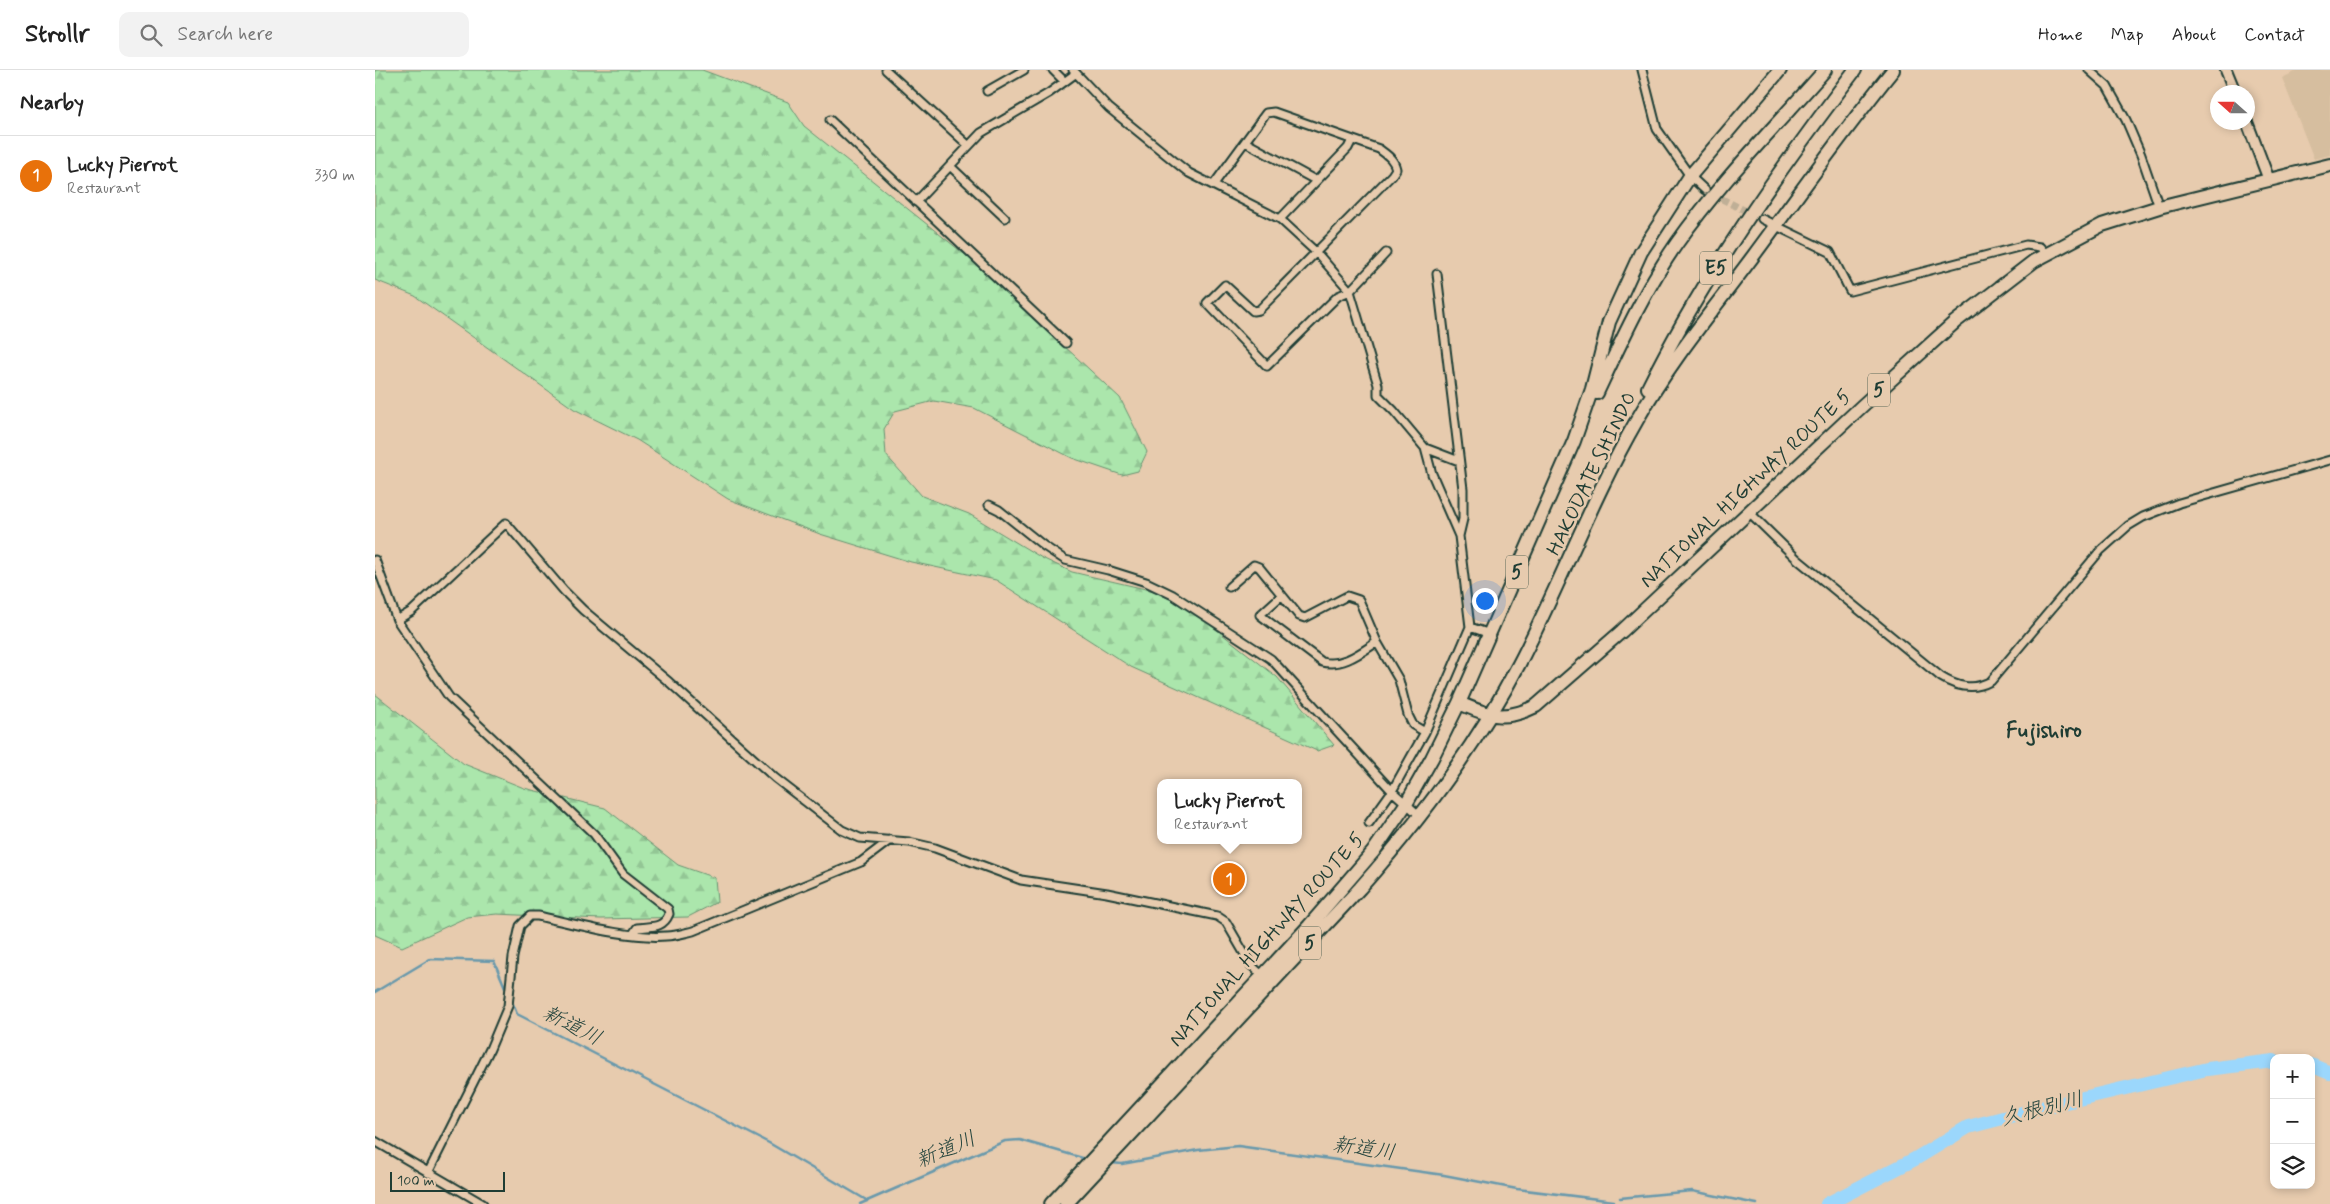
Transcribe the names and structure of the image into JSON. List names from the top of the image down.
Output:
{
  "streets": {
    "highway": [
      "E5",
      "5",
      "HAKODATE SHINDO",
      "NATIONAL HIGHWAY ROUTE 5"
    ]
  },
  "crossings": [
    ["E5", "HAKODATE SHINDO"],
    ["HAKODATE SHINDO", "NATIONAL HIGHWAY ROUTE 5"]
  ],
  "districts": ["Fujishiro"],
  "water": ["新道川", "久根別川"],
  "scale_bar": "100 m",
  "north": "left",
  "page": {
    "header": "Strollr",
    "search": "Search here",
    "nav": [
      "Home",
      "Map",
      "About",
      "Contact"
    ],
    "heading": "Nearby",
    "list": [
      {
        "mark": "1",
        "name": "Lucky Pierrot",
        "note": "Restaurant",
        "value": "330 m"
      }
    ],
    "popup": ["Lucky Pierrot", "Restaurant"],
    "pins": "1",
    "map_buttons": ["+", "−"],
    "scale": "100 m"
  }
}
